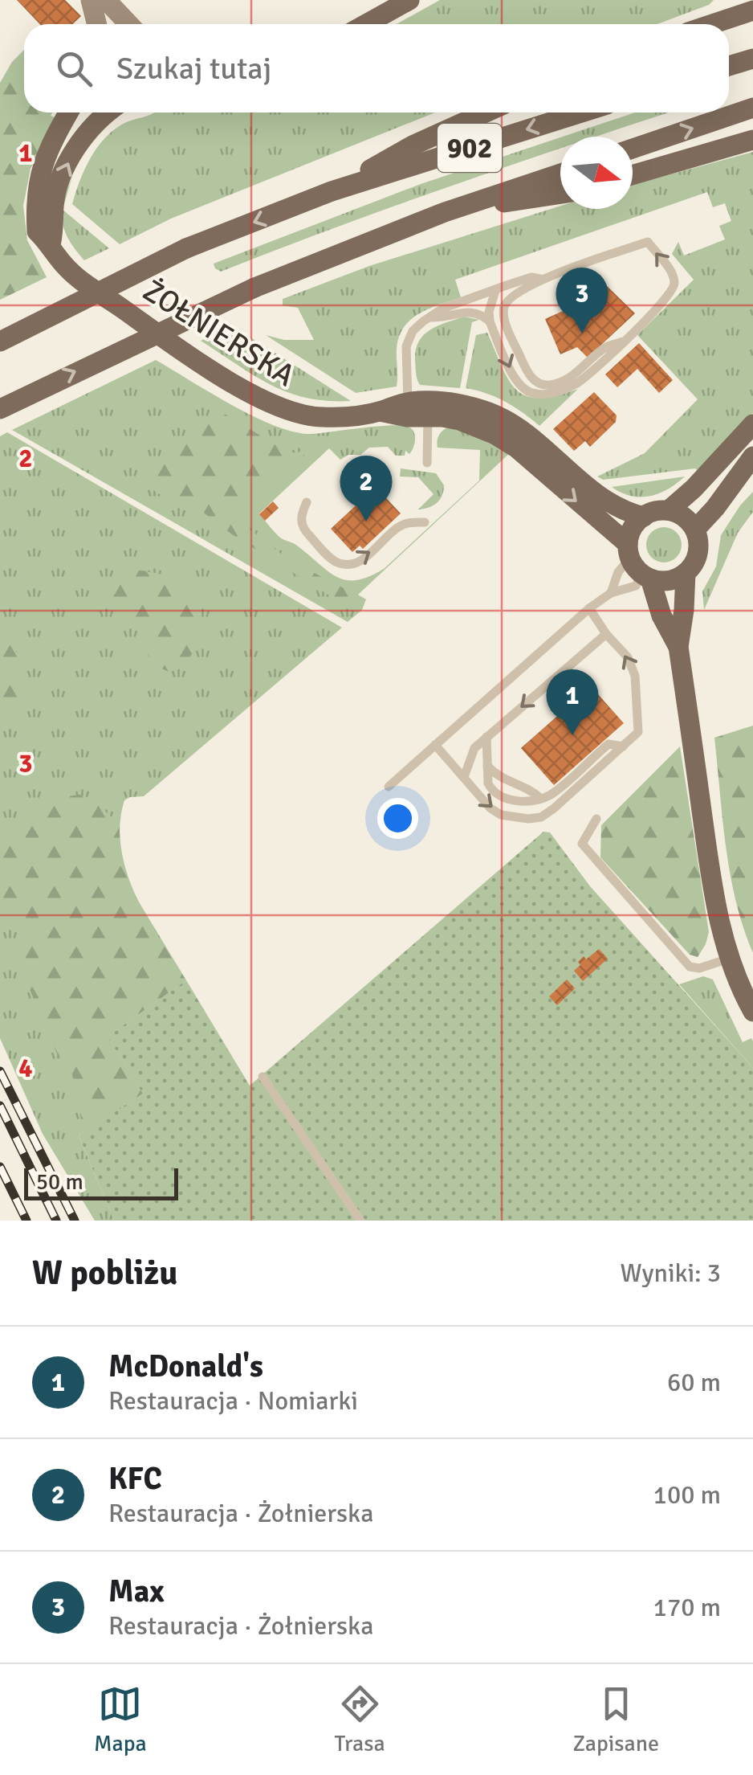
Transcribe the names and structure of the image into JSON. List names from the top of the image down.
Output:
{
  "streets": {
    "main road": ["902", "ŻOŁNIERSKA"]
  },
  "scale_bar": "50 m",
  "north": "right",
  "page": {
    "search": "Szukaj tutaj",
    "pins": ["3", "2", "1"],
    "scale": "50 m",
    "heading": ["W pobliżu", "Wyniki: 3"],
    "list": [
      {
        "mark": "1",
        "name": "McDonald's",
        "note": "Restauracja · Nomiarki",
        "value": "60 m"
      },
      {
        "mark": "2",
        "name": "KFC",
        "note": "Restauracja · Żołnierska",
        "value": "100 m"
      },
      {
        "mark": "3",
        "name": "Max",
        "note": "Restauracja · Żołnierska",
        "value": "170 m"
      }
    ],
    "nav": ["Mapa", "Trasa", "Zapisane"]
  },
  "grid": {
    "rows": [
      "1",
      "2",
      "3",
      "4"
    ]
  }
}
